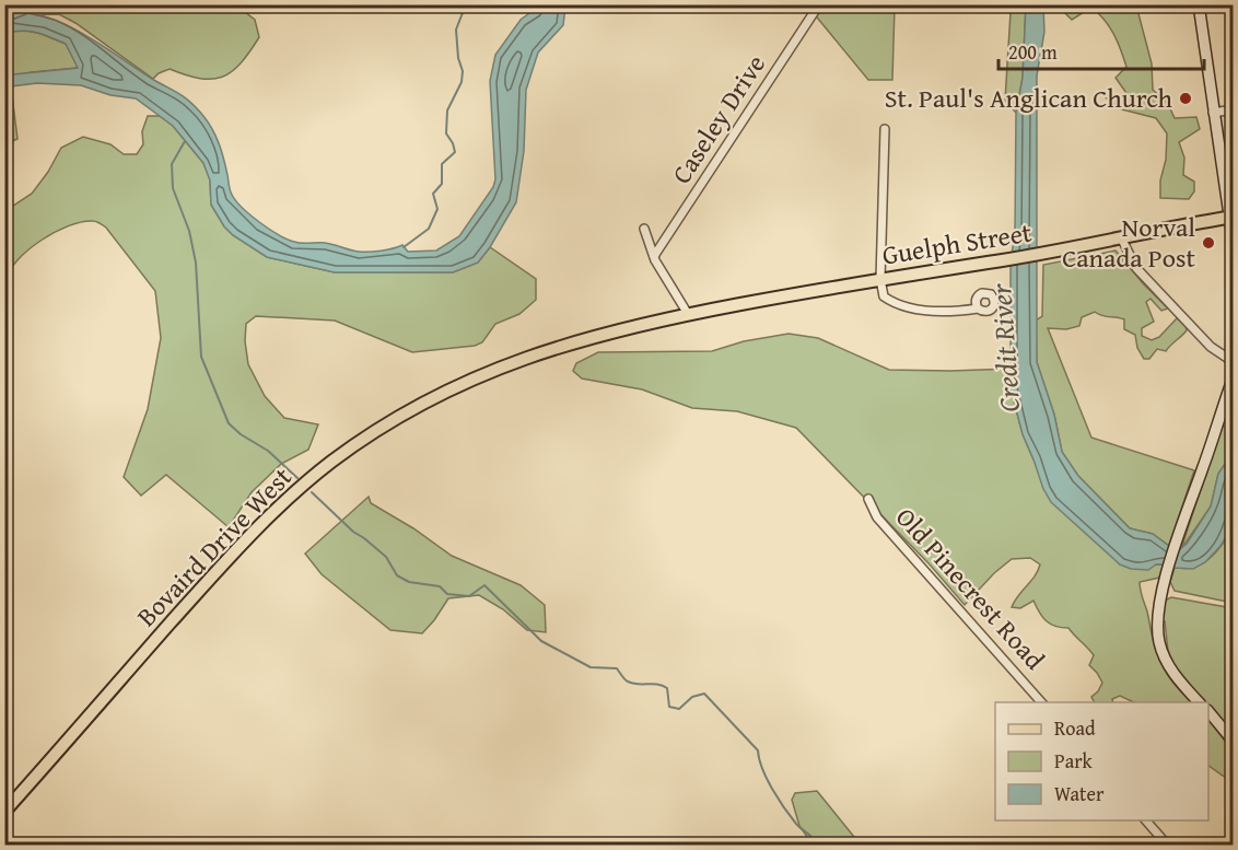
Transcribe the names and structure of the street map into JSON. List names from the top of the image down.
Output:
{
  "streets": {
    "main road": ["Guelph Street", "Bovaird Drive West"],
    "street": ["Caseley Drive", "Old Pinecrest Road"]
  },
  "crossings": [
    ["Guelph Street", "Bovaird Drive West"]
  ],
  "water": ["Credit River"],
  "places": ["St. Paul's Anglican Church", "Norval Canada Post"],
  "legend": ["Road", "Park", "Water"],
  "scale_bar": "200 m"
}
